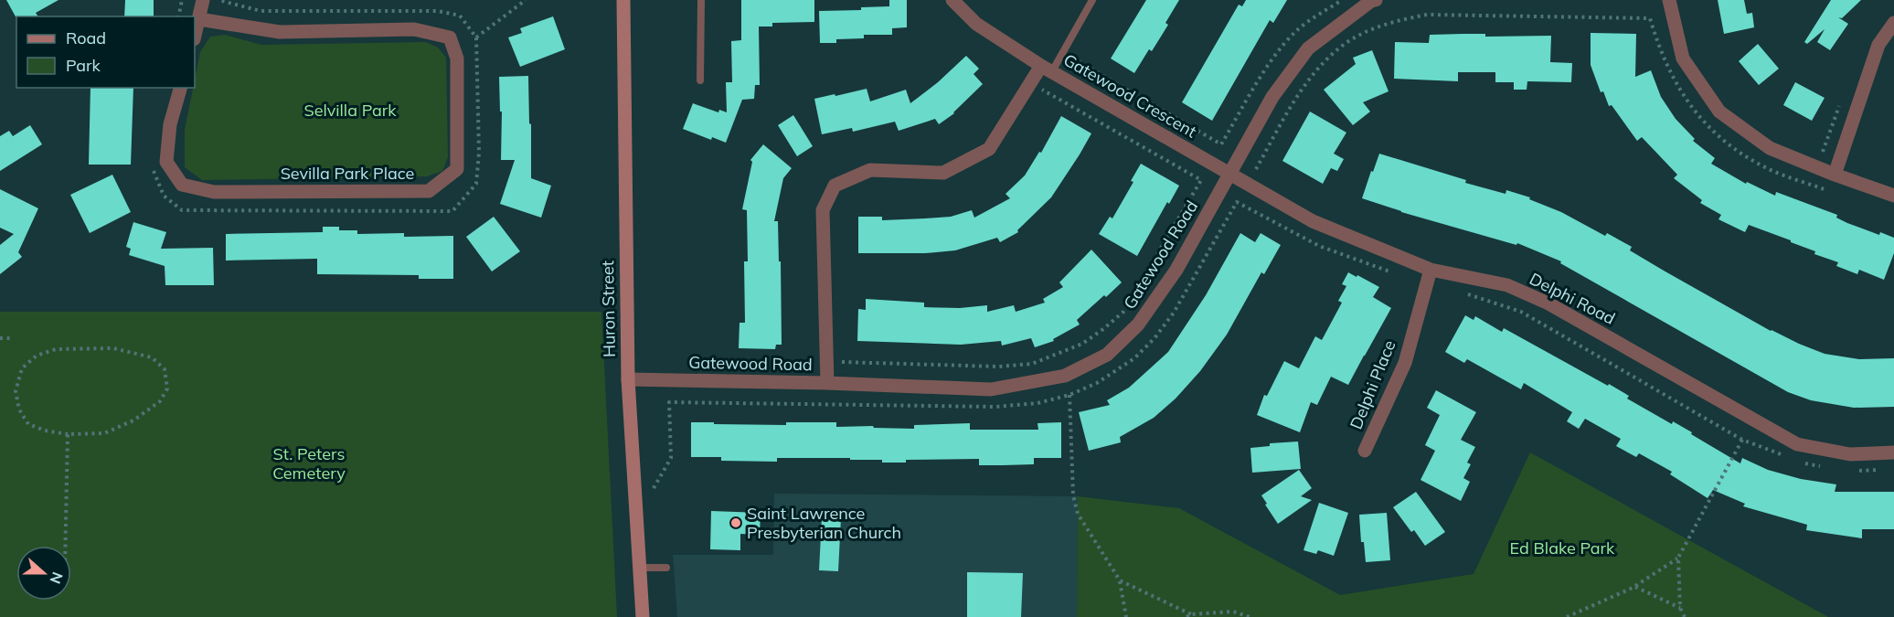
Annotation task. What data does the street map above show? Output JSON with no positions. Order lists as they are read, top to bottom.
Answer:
{
  "streets": {
    "main road": ["Huron Street"],
    "street": [
      "Gatewood Crescent",
      "Sevilla Park Place",
      "Gatewood Road",
      "Delphi Road",
      "Delphi Place"
    ]
  },
  "crossings": [
    ["Gatewood Crescent", "Gatewood Road"],
    ["Gatewood Crescent", "Delphi Road"],
    ["Gatewood Road", "Delphi Road"],
    ["Gatewood Road", "Huron Street"],
    ["Delphi Road", "Delphi Place"]
  ],
  "parks": ["Selvilla Park", "St. Peters Cemetery", "Ed Blake Park"],
  "places": ["Saint Lawrence Presbyterian Church"],
  "legend": ["Road", "Park"],
  "north": "right"
}
